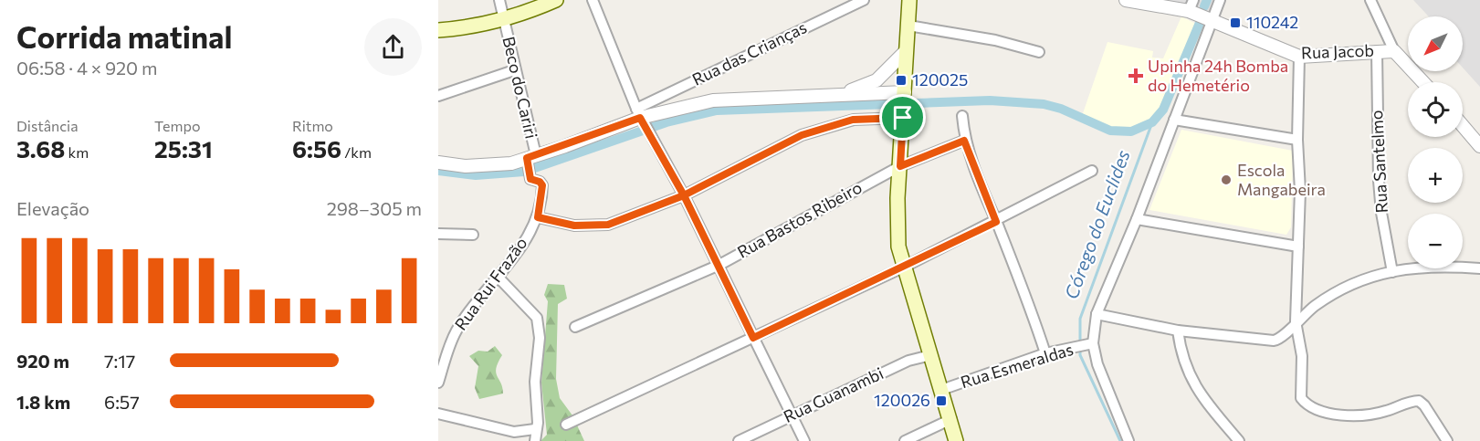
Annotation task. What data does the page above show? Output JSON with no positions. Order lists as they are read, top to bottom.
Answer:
{
  "streets": {
    "street": [
      "Rua Jacob",
      "Rua das Crianças",
      "Beco do Cariri",
      "Rua Santelmo",
      "Rua Bastos Ribeiro",
      "Rua Rui Frazão",
      "Rua Esmeraldas",
      "Rua Guanambi"
    ]
  },
  "crossings": [
    ["Rua Jacob", "Rua Santelmo"],
    ["Beco do Cariri", "Rua Rui Frazão"]
  ],
  "water": ["Córego do Euclides"],
  "places": {
    "transit": ["110242", "120025", "120026"],
    "health": ["Upinha 24h Bomba do Hemetério"],
    "other": ["Escola Mangabeira"]
  },
  "north": "bottom left",
  "page": {
    "heading": ["Corrida matinal", "06:58 · 4 × 920 m"],
    "map_buttons": ["+", "−"],
    "stats": [
      ["Distância", "3.68 km"],
      ["Tempo", "25:31"],
      ["Ritmo", "6:56 /km"]
    ],
    "chart": ["Elevação", "298–305 m"],
    "list": [
      {
        "name": "920 m",
        "note": "7:17"
      },
      {
        "name": "1.8 km",
        "note": "6:57"
      }
    ]
  }
}
